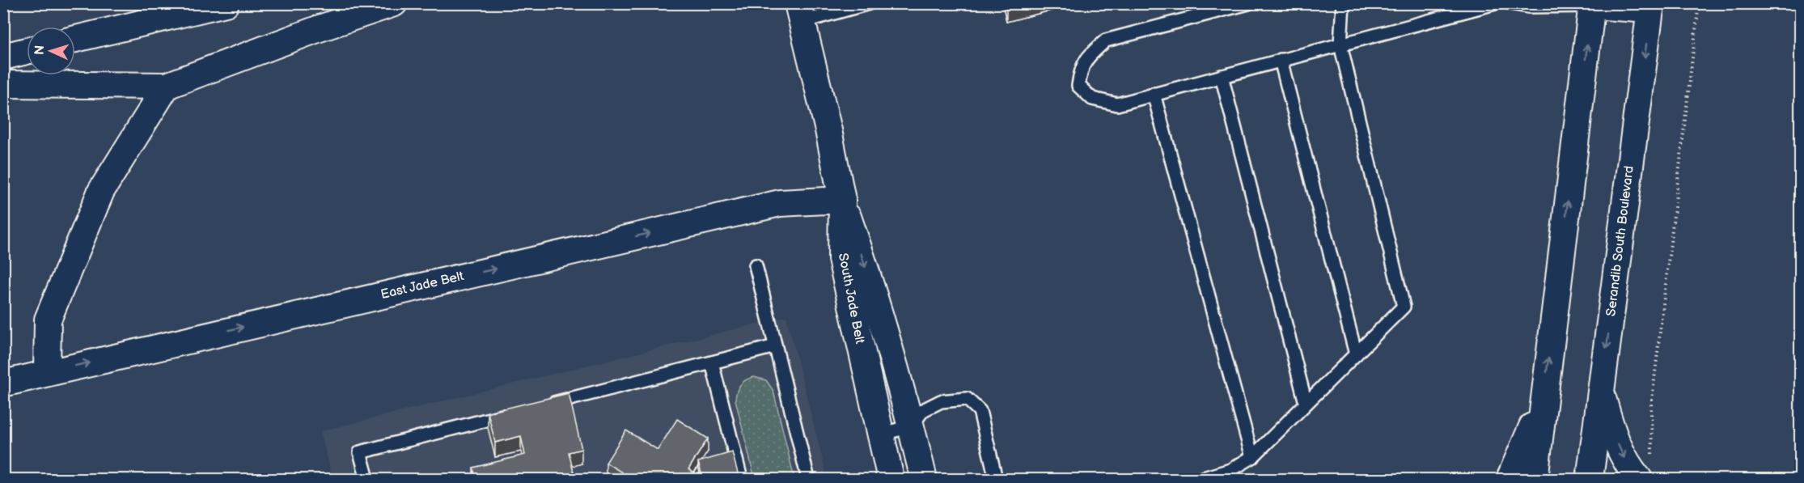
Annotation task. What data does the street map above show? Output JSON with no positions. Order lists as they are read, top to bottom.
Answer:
{
  "streets": {
    "street": ["Serandib South Boulevard", "East Jade Belt", "South Jade Belt"]
  },
  "crossings": [
    ["East Jade Belt", "South Jade Belt"]
  ],
  "one_way": ["East Jade Belt"],
  "north": "left"
}
